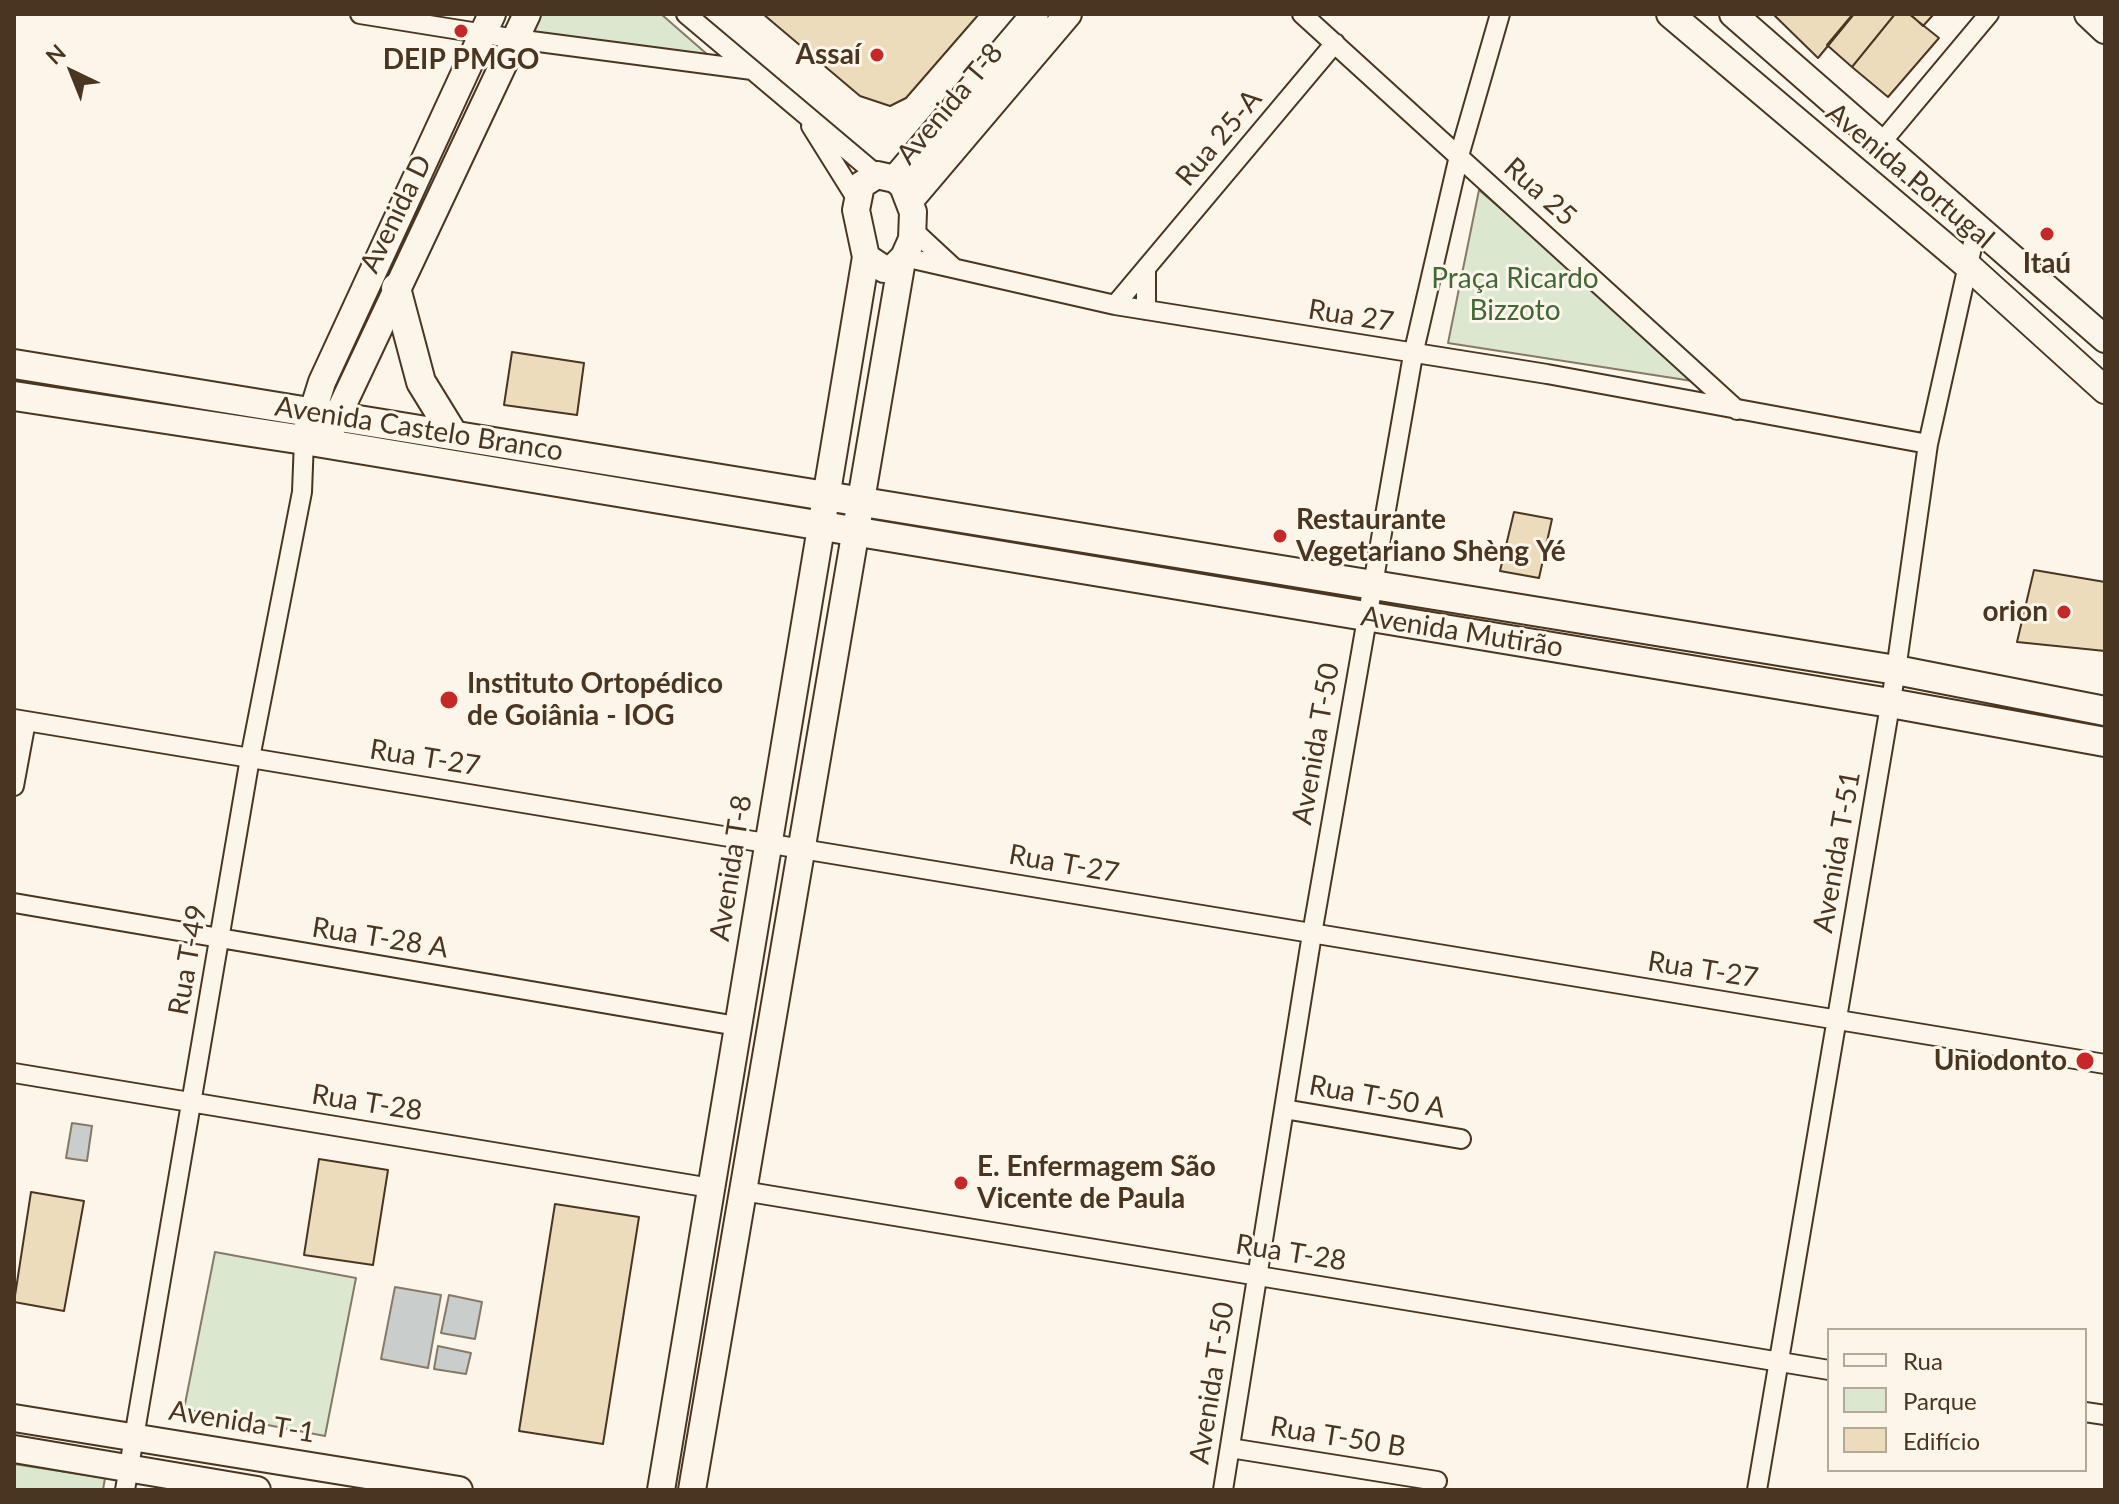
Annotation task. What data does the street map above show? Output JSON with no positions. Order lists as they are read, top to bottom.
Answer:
{
  "streets": {
    "main road": ["Avenida Castelo Branco", "Avenida Mutirão"],
    "street": [
      "Avenida T-8",
      "Rua 25-A",
      "Avenida Portugal",
      "Rua 25",
      "Avenida D",
      "Rua 27",
      "Avenida T-50",
      "Rua T-27",
      "Avenida T-51",
      "Rua T-28 A",
      "Rua T-49",
      "Rua T-50 A",
      "Rua T-28",
      "Avenida T-1",
      "Rua T-50 B"
    ]
  },
  "crossings": [
    ["Avenida T-8", "Avenida Castelo Branco"],
    ["Avenida T-8", "Avenida Mutirão"],
    ["Avenida T-8", "Rua T-27"],
    ["Avenida T-8", "Rua T-28 A"],
    ["Avenida T-8", "Rua T-28"],
    ["Rua 25-A", "Rua 25"],
    ["Rua 25-A", "Rua 27"],
    ["Avenida Portugal", "Avenida T-51"],
    ["Rua 25", "Rua 27"],
    ["Rua 25", "Avenida T-50"],
    ["Avenida D", "Avenida Castelo Branco"],
    ["Avenida D", "Rua T-49"],
    ["Rua 27", "Avenida T-50"],
    ["Rua 27", "Avenida T-51"],
    ["Avenida Castelo Branco", "Avenida Mutirão"],
    ["Avenida Castelo Branco", "Rua T-49"],
    ["Avenida Mutirão", "Avenida T-50"],
    ["Avenida Mutirão", "Avenida T-51"],
    ["Avenida T-50", "Rua T-27"],
    ["Avenida T-50", "Rua T-50 A"],
    ["Avenida T-50", "Rua T-28"],
    ["Avenida T-50", "Rua T-50 B"],
    ["Rua T-27", "Avenida T-51"],
    ["Rua T-27", "Rua T-49"],
    ["Avenida T-51", "Rua T-28"],
    ["Rua T-28 A", "Rua T-49"],
    ["Rua T-49", "Rua T-28"],
    ["Rua T-49", "Avenida T-1"]
  ],
  "parks": ["Praça Ricardo Bizzoto"],
  "places": [
    "DEIP PMGO",
    "Assaí",
    "Itaú",
    "Restaurante Vegetariano Shèng Yé",
    "orion",
    "Instituto Ortopédico de Goiânia - IOG",
    "Uniodonto",
    "E. Enfermagem São Vicente de Paula"
  ],
  "legend": ["Rua", "Parque", "Edifício"],
  "north": "top left"
}
